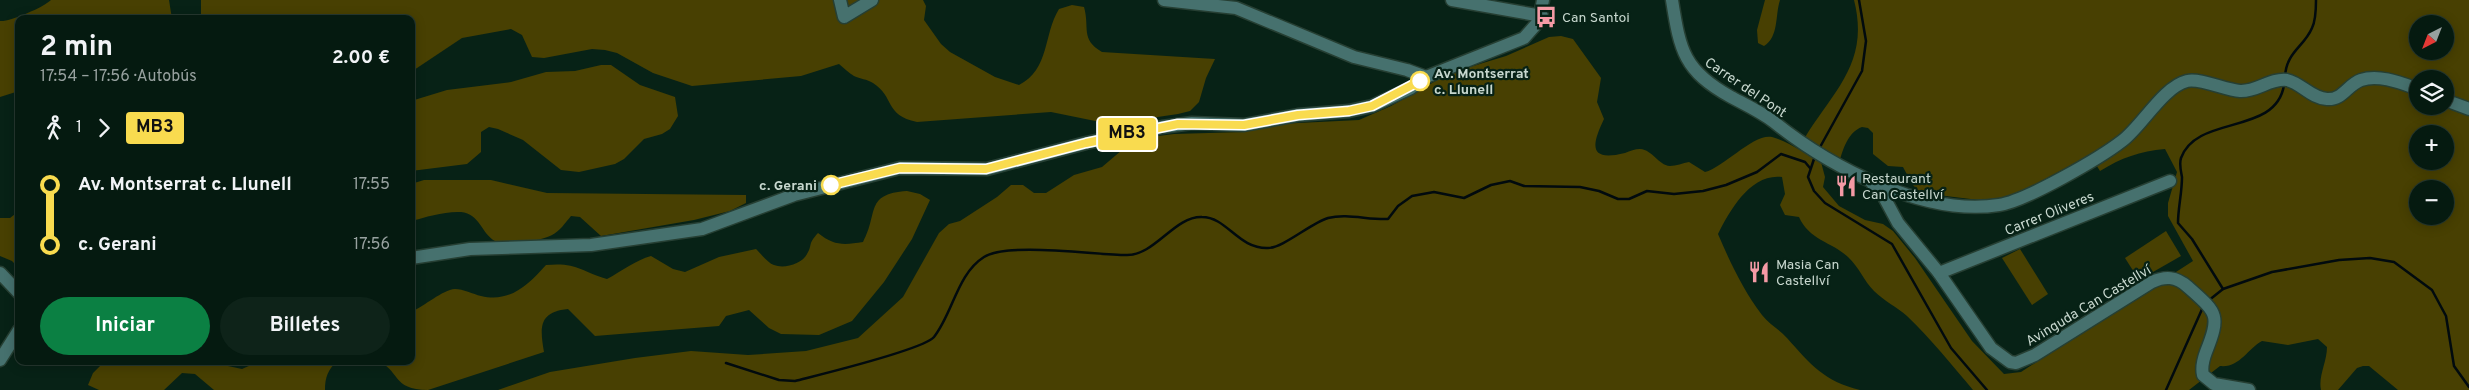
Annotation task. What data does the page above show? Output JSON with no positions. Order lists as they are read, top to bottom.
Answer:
{
  "streets": {
    "street": ["Carrer del Pont", "Carrer Oliveres", "Avinguda Can Castellví"]
  },
  "crossings": [
    ["Carrer del Pont", "Avinguda Can Castellví"],
    ["Carrer Oliveres", "Avinguda Can Castellví"]
  ],
  "places": {
    "bus stop": ["Can Santoi"],
    "other": ["Av. Montserrat c. Llunell", "c. Gerani"],
    "restaurant": ["Restaurant Can Castellví", "Masia Can Castellví"]
  },
  "lines": ["bus line MB3"],
  "north": "bottom left",
  "page": {
    "on_map": "MB3",
    "map_buttons": ["+", "−"],
    "heading": ["2 min", "17:54 – 17:56 · Autobús", "2.00 €"],
    "legs": ["1", "MB3"],
    "list": [
      {
        "name": "Av. Montserrat c. Llunell",
        "value": "17:55"
      },
      {
        "name": "c. Gerani",
        "value": "17:56"
      }
    ],
    "buttons": ["Iniciar", "Billetes"]
  }
}
